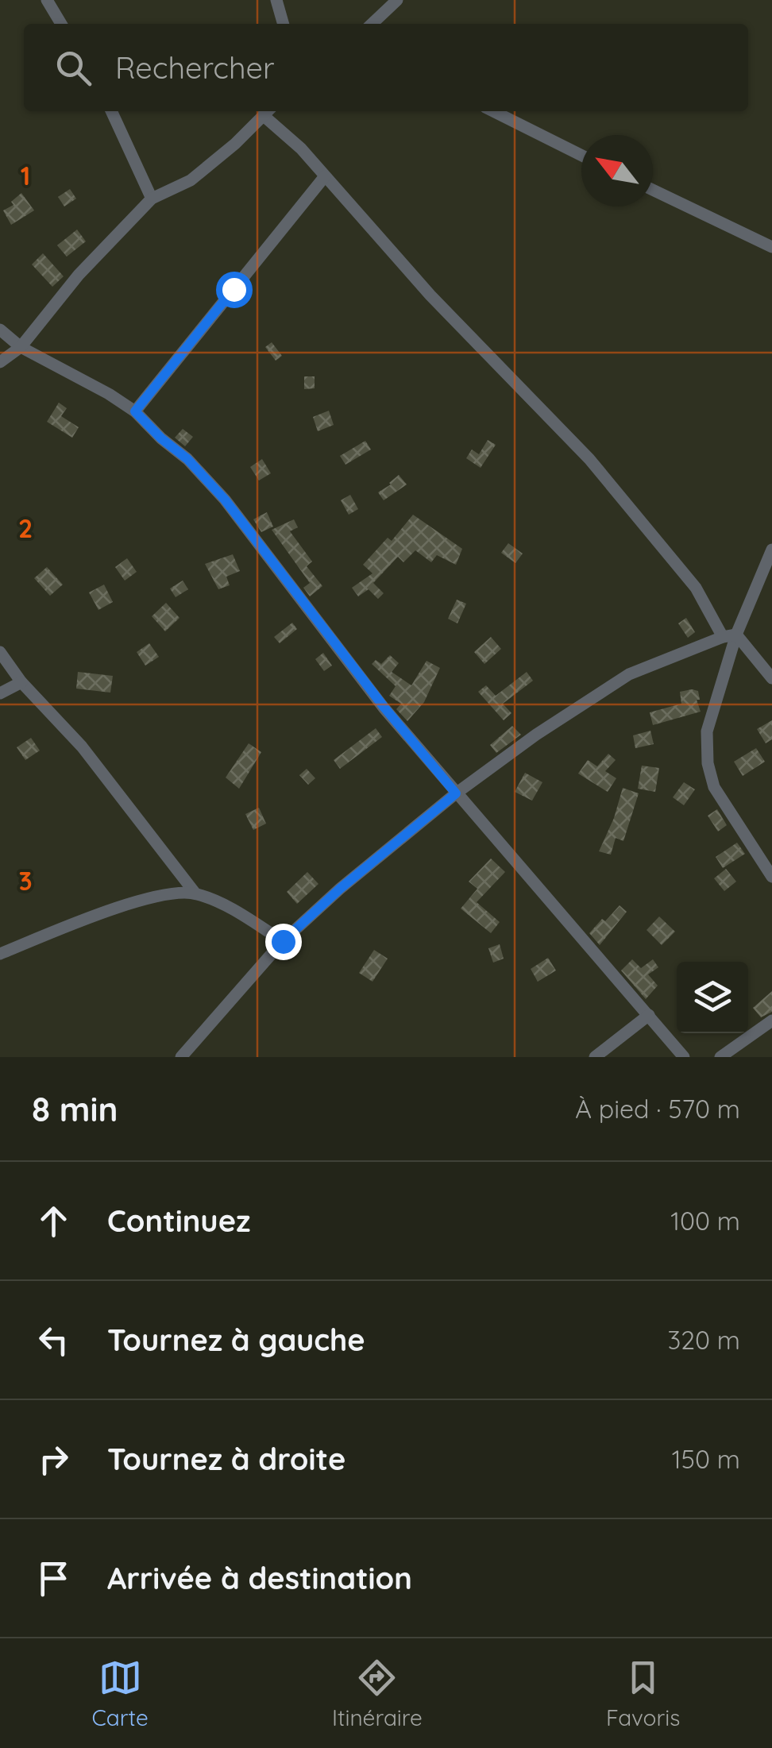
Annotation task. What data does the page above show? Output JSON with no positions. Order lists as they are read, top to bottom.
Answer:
{
  "north": "top left",
  "page": {
    "search": "Rechercher",
    "heading": ["8 min", "À pied · 570 m"],
    "list": [
      ["Continuez", "100 m"],
      ["Tournez à gauche", "320 m"],
      ["Tournez à droite", "150 m"],
      "Arrivée à destination"
    ],
    "nav": ["Carte", "Itinéraire", "Favoris"]
  },
  "grid": {
    "rows": ["1", "2", "3"]
  }
}
